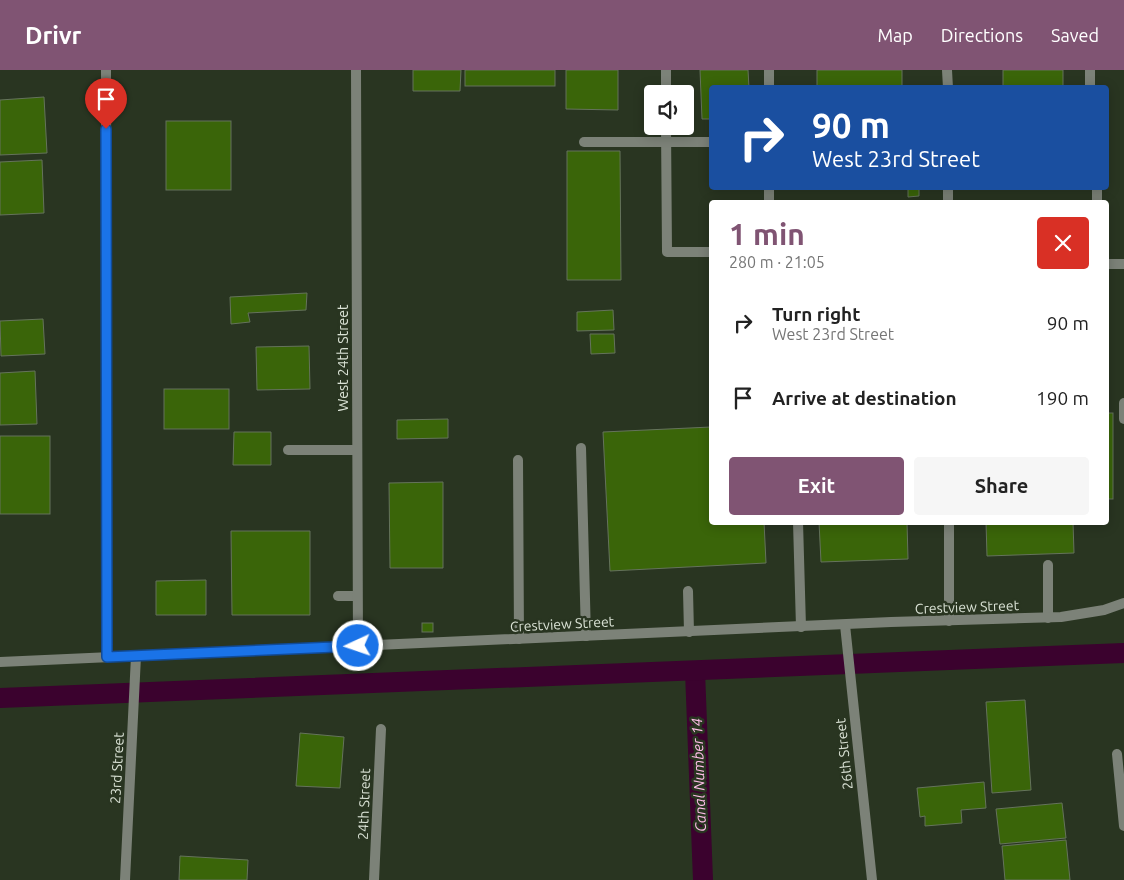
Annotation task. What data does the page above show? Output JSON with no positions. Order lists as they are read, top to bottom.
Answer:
{
  "streets": {
    "street": [
      "West 24th Street",
      "Crestview Street",
      "26th Street",
      "23rd Street",
      "24th Street"
    ]
  },
  "crossings": [
    ["West 24th Street", "Crestview Street"],
    ["Crestview Street", "26th Street"],
    ["Crestview Street", "23rd Street"]
  ],
  "water": ["Canal Number 14"],
  "page": {
    "header": "Drivr",
    "nav": ["Map", "Directions", "Saved"],
    "turn": ["90 m", "West 23rd Street"],
    "heading": ["1 min", "280 m · 21:05"],
    "list": [
      {
        "name": "Turn right",
        "note": "West 23rd Street",
        "value": "90 m"
      },
      {
        "name": "Arrive at destination",
        "value": "190 m"
      }
    ],
    "buttons": ["Exit", "Share"]
  }
}
